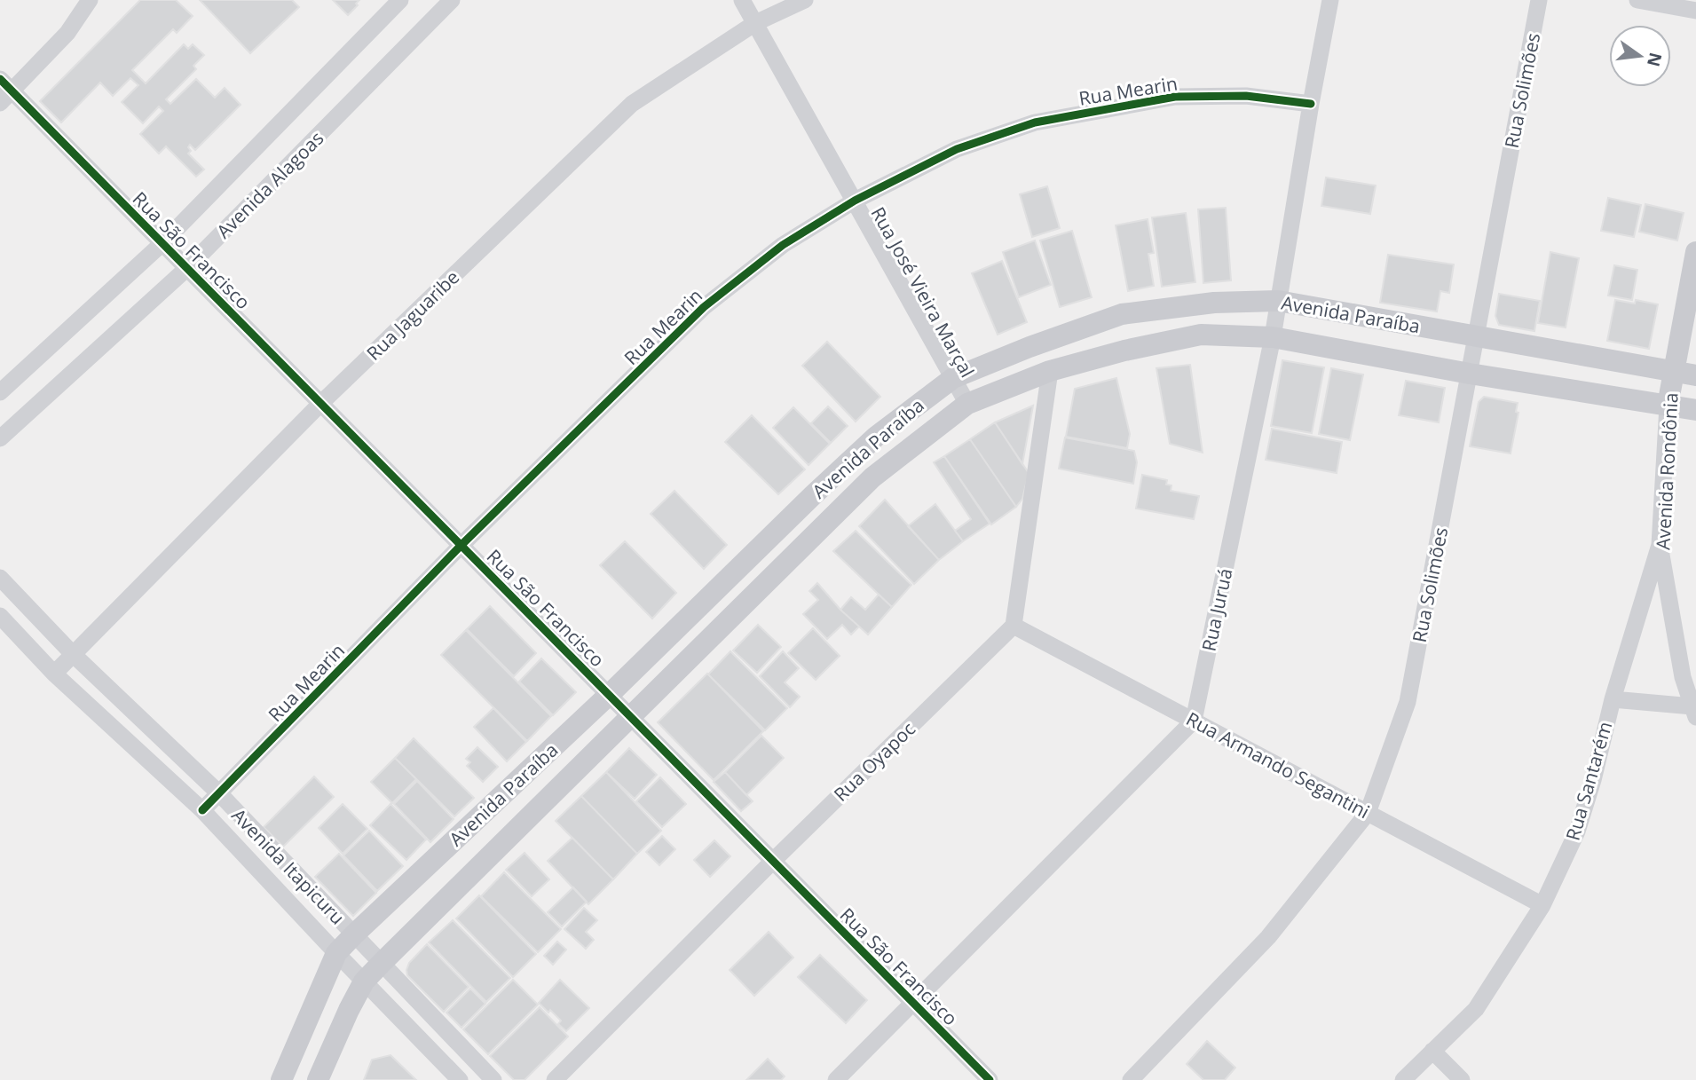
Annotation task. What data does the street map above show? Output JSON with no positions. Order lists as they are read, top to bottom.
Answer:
{
  "streets": {
    "main road": ["Avenida Paraíba", "Avenida Rondônia"],
    "street": [
      "Rua Mearin",
      "Rua Solimões",
      "Avenida Alagoas",
      "Rua São Francisco",
      "Rua José Vieira Marçal",
      "Rua Jaguaribe",
      "Rua Juruá",
      "Rua Oyapoc",
      "Rua Armando Segantini",
      "Rua Santarém",
      "Avenida Itapicuru"
    ]
  },
  "crossings": [
    ["Rua Mearin", "Rua São Francisco"],
    ["Rua Mearin", "Rua José Vieira Marçal"],
    ["Rua Mearin", "Rua Juruá"],
    ["Rua Mearin", "Avenida Itapicuru"],
    ["Rua Solimões", "Avenida Paraíba"],
    ["Rua Solimões", "Rua Armando Segantini"],
    ["Avenida Alagoas", "Rua São Francisco"],
    ["Rua São Francisco", "Avenida Paraíba"],
    ["Rua São Francisco", "Rua Jaguaribe"],
    ["Rua São Francisco", "Rua Oyapoc"],
    ["Rua José Vieira Marçal", "Avenida Paraíba"],
    ["Rua José Vieira Marçal", "Rua Jaguaribe"],
    ["Avenida Paraíba", "Avenida Rondônia"],
    ["Avenida Paraíba", "Rua Juruá"],
    ["Avenida Paraíba", "Avenida Itapicuru"],
    ["Rua Jaguaribe", "Avenida Itapicuru"],
    ["Avenida Rondônia", "Rua Santarém"],
    ["Rua Juruá", "Rua Armando Segantini"],
    ["Rua Oyapoc", "Rua Armando Segantini"],
    ["Rua Armando Segantini", "Rua Santarém"]
  ],
  "north": "right"
}
